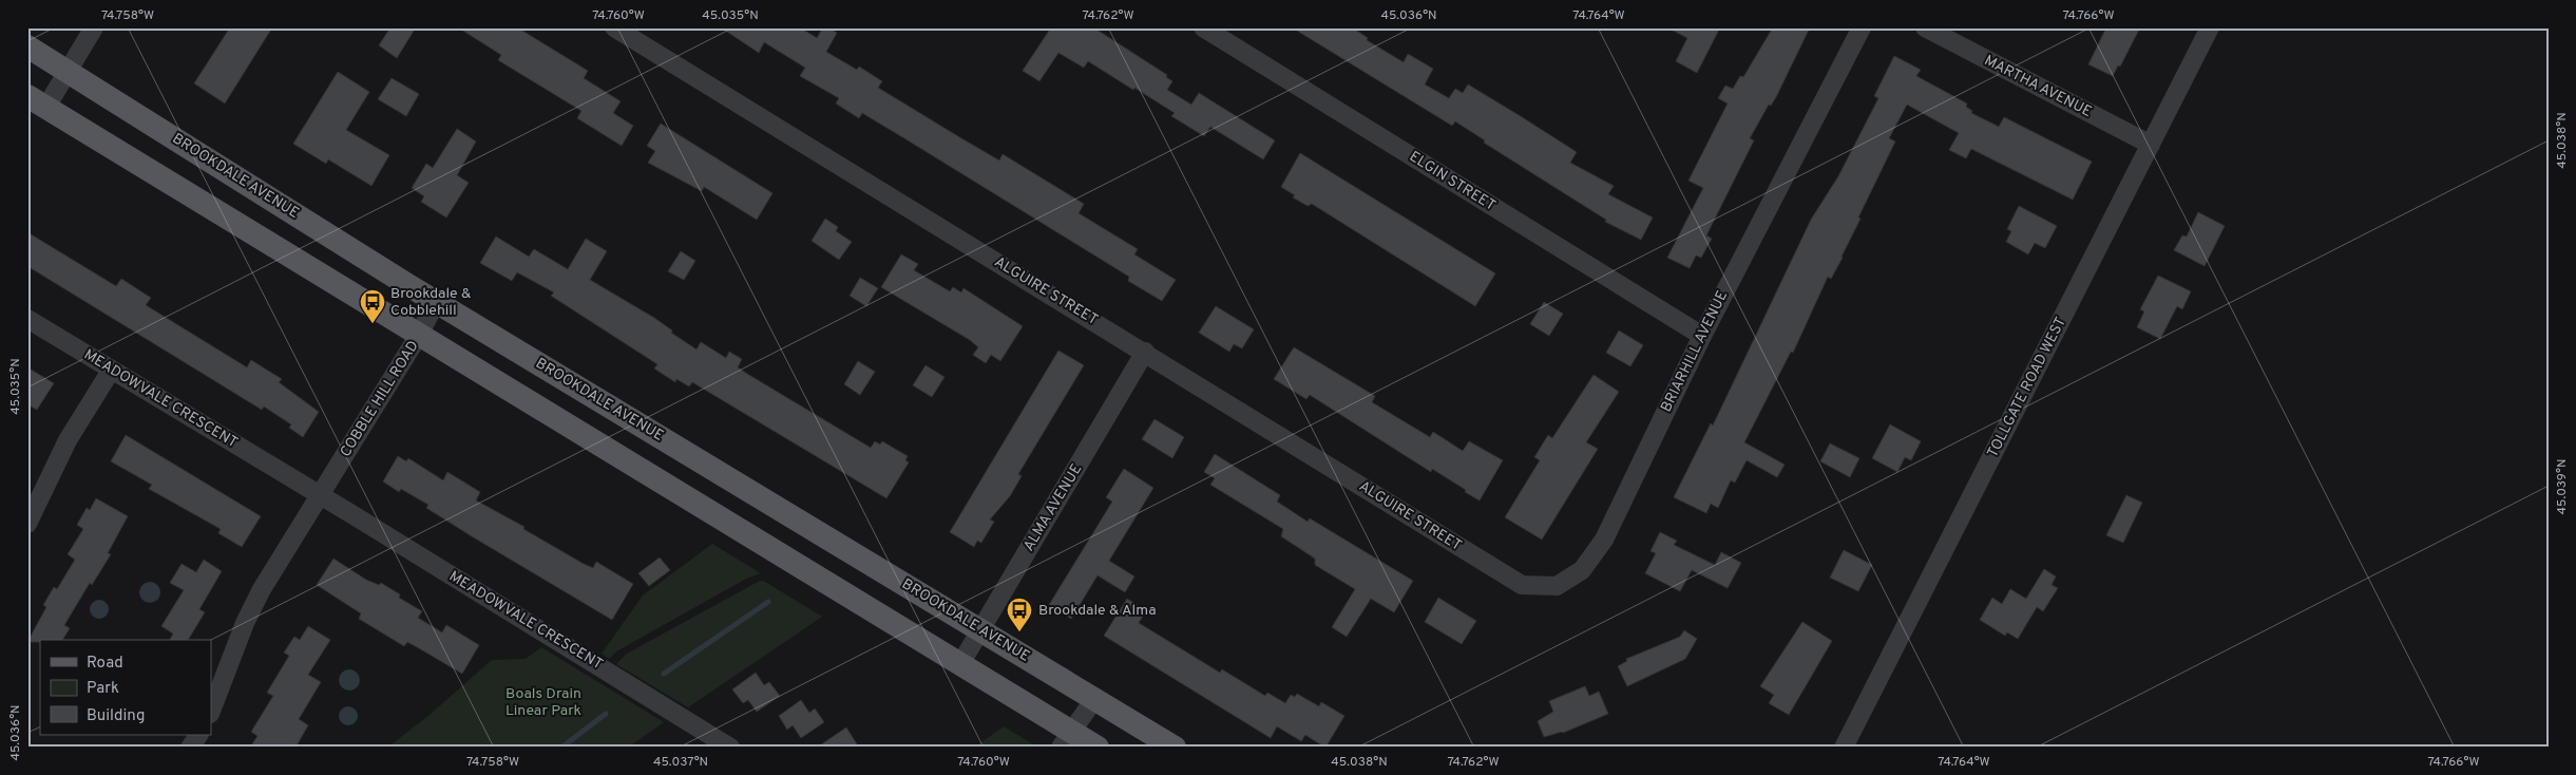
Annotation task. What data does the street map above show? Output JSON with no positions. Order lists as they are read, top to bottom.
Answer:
{
  "streets": {
    "main road": ["BROOKDALE AVENUE"],
    "street": [
      "MARTHA AVENUE",
      "ELGIN STREET",
      "ALGUIRE STREET",
      "BRIARHILL AVENUE",
      "TOLLGATE ROAD WEST",
      "MEADOWVALE CRESCENT",
      "COBBLE HILL ROAD",
      "ALMA AVENUE"
    ]
  },
  "crossings": [
    ["MARTHA AVENUE", "TOLLGATE ROAD WEST"],
    ["BROOKDALE AVENUE", "COBBLE HILL ROAD"],
    ["BROOKDALE AVENUE", "ALMA AVENUE"],
    ["ELGIN STREET", "BRIARHILL AVENUE"],
    ["ALGUIRE STREET", "BRIARHILL AVENUE"],
    ["ALGUIRE STREET", "ALMA AVENUE"],
    ["MEADOWVALE CRESCENT", "COBBLE HILL ROAD"]
  ],
  "parks": ["Boals Drain Linear Park"],
  "places": {
    "bus stop": ["Brookdale & Cobblehill", "Brookdale & Alma"]
  },
  "legend": ["Road", "Park", "Building"],
  "coordinates": [
    "74.758°W",
    "74.760°W",
    "45.035°N",
    "74.762°W",
    "45.036°N",
    "74.764°W",
    "74.766°W",
    "45.038°N",
    "45.039°N",
    "45.037°N"
  ]
}
